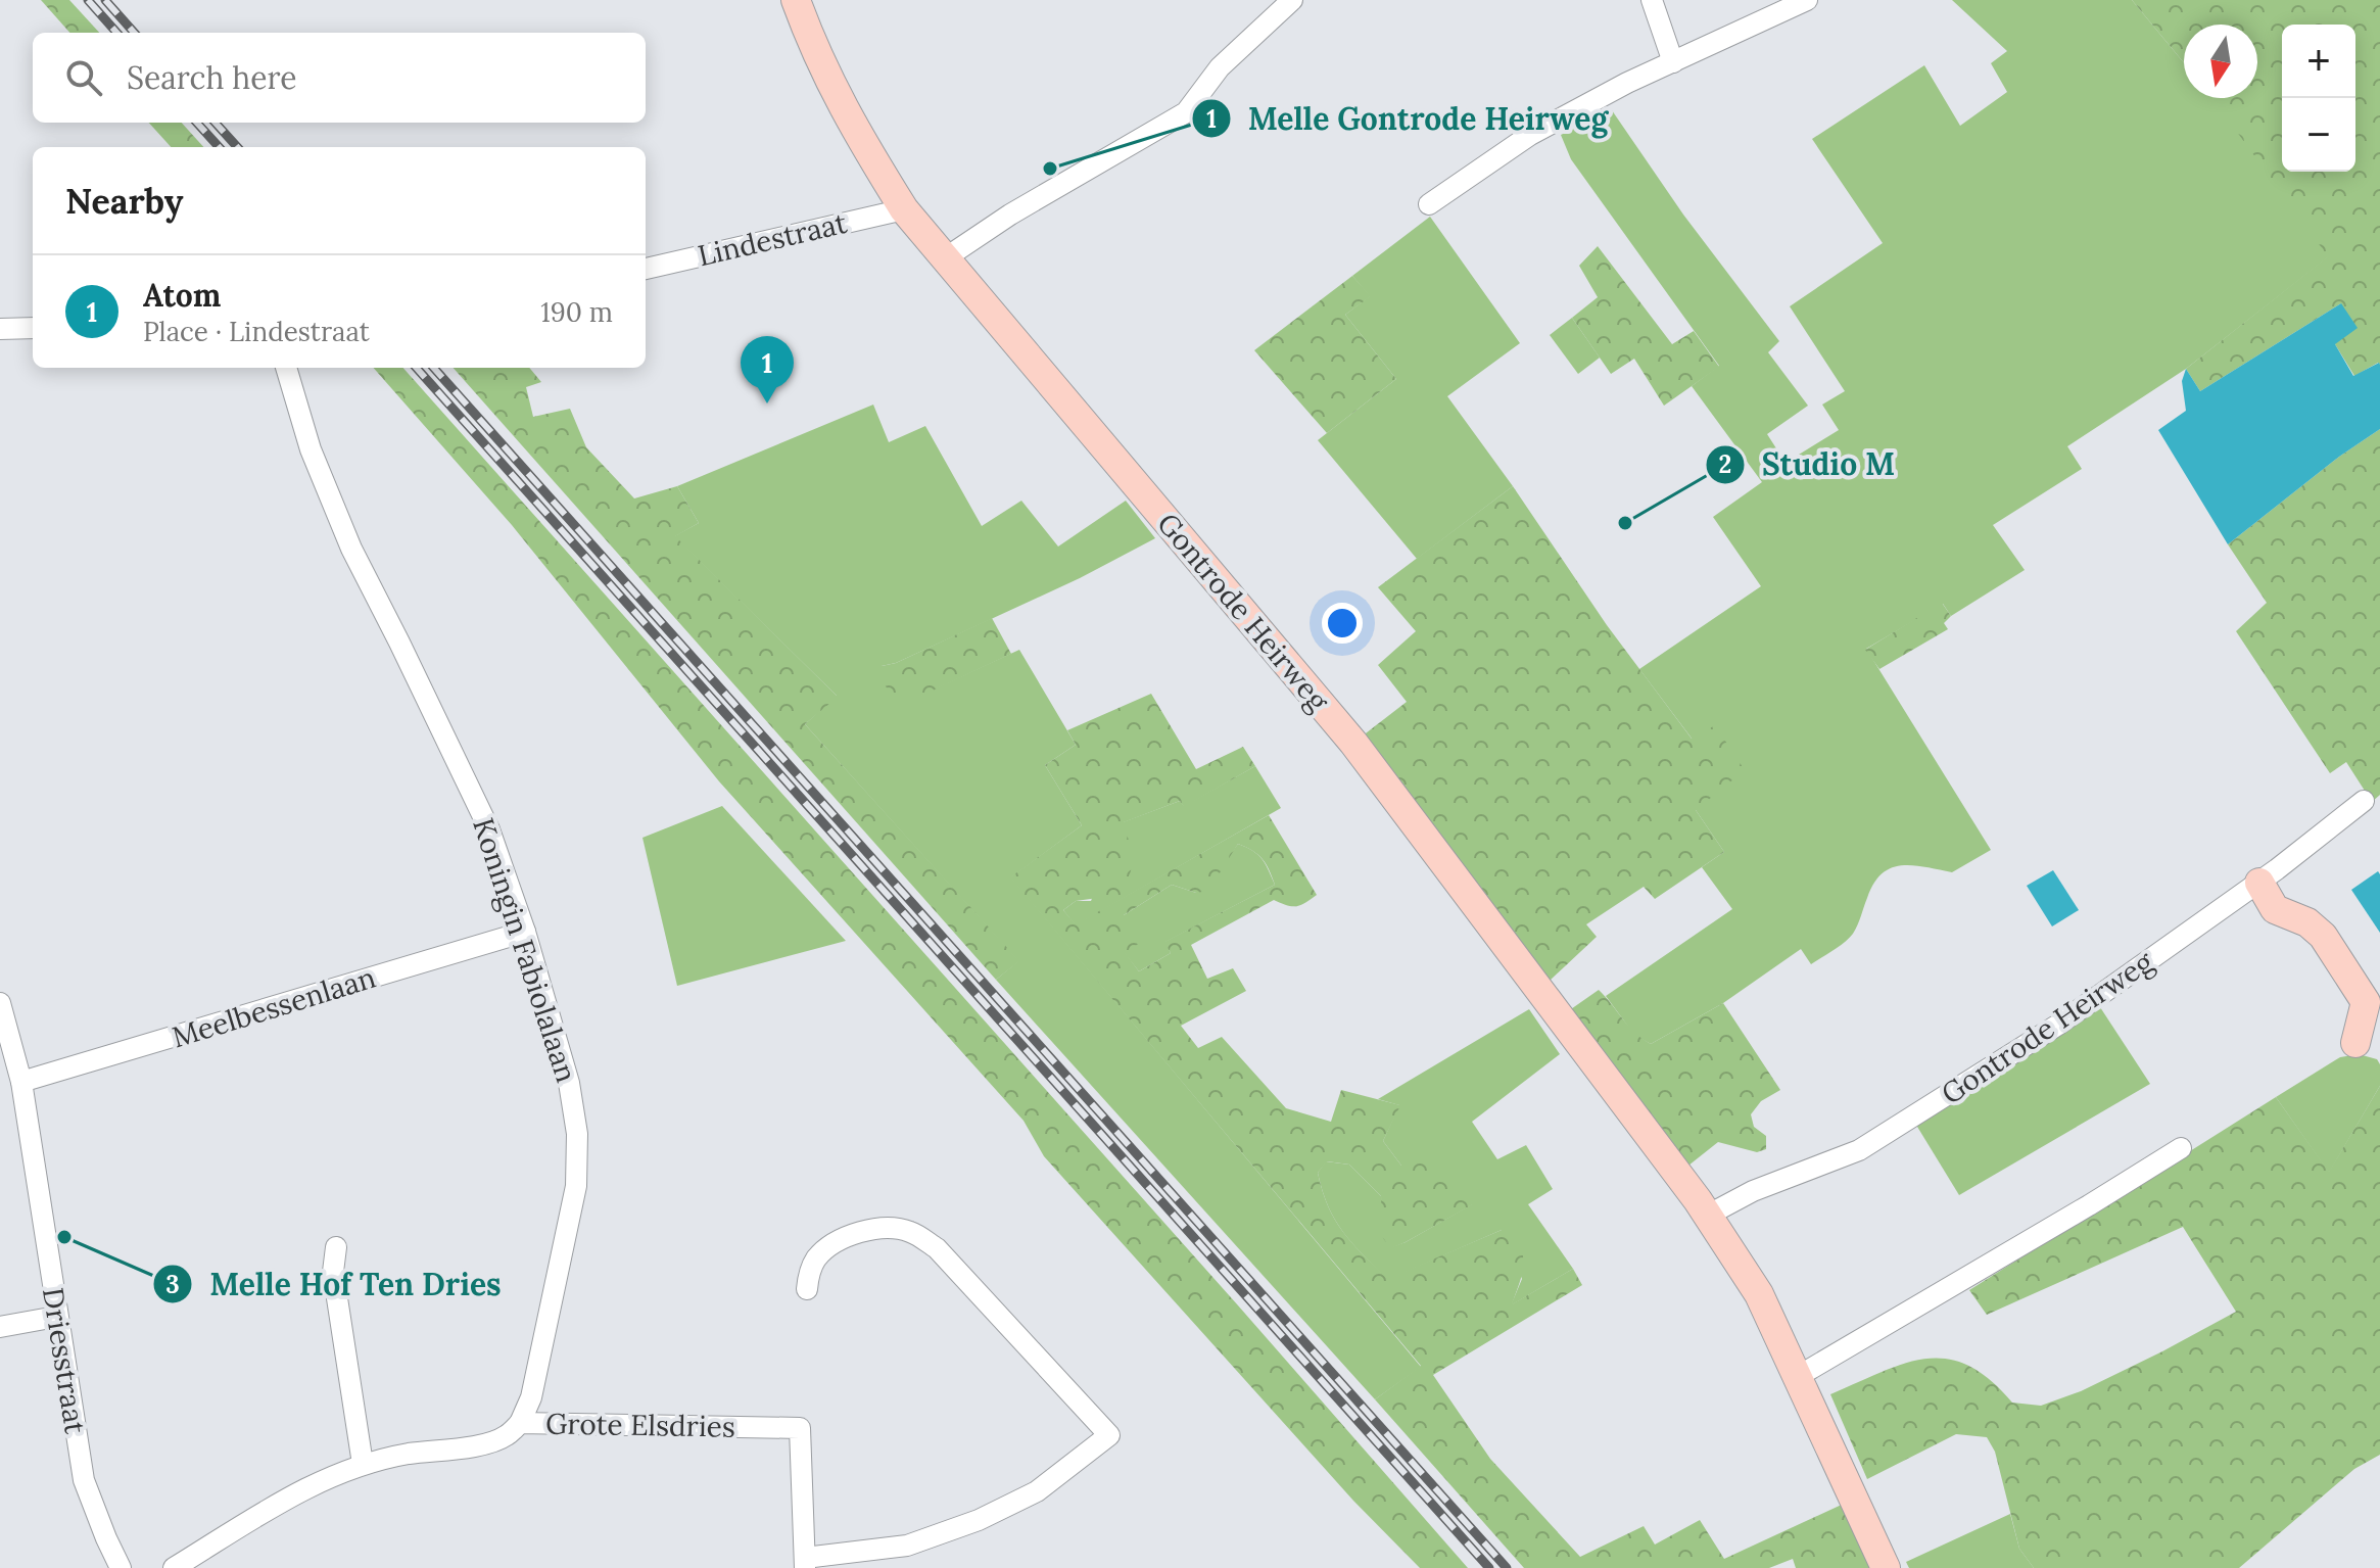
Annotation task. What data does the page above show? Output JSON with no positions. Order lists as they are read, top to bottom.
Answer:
{
  "streets": {
    "street": [
      "Lindestraat",
      "Gontrode Heirweg",
      "Koningin Fabiolalaan",
      "Meelbessenlaan",
      "Driesstraat",
      "Grote Elsdries"
    ]
  },
  "crossings": [
    ["Lindestraat", "Gontrode Heirweg"],
    ["Koningin Fabiolalaan", "Meelbessenlaan"],
    ["Koningin Fabiolalaan", "Grote Elsdries"],
    ["Meelbessenlaan", "Driesstraat"]
  ],
  "places": ["Melle Gontrode Heirweg", "Studio M", "Melle Hof Ten Dries"],
  "north": "bottom",
  "page": {
    "map_buttons": ["+", "−"],
    "search": "Search here",
    "heading": "Nearby",
    "list": [
      {
        "mark": "1",
        "name": "Atom",
        "note": "Place · Lindestraat",
        "value": "190 m"
      }
    ],
    "pins": "1"
  }
}
